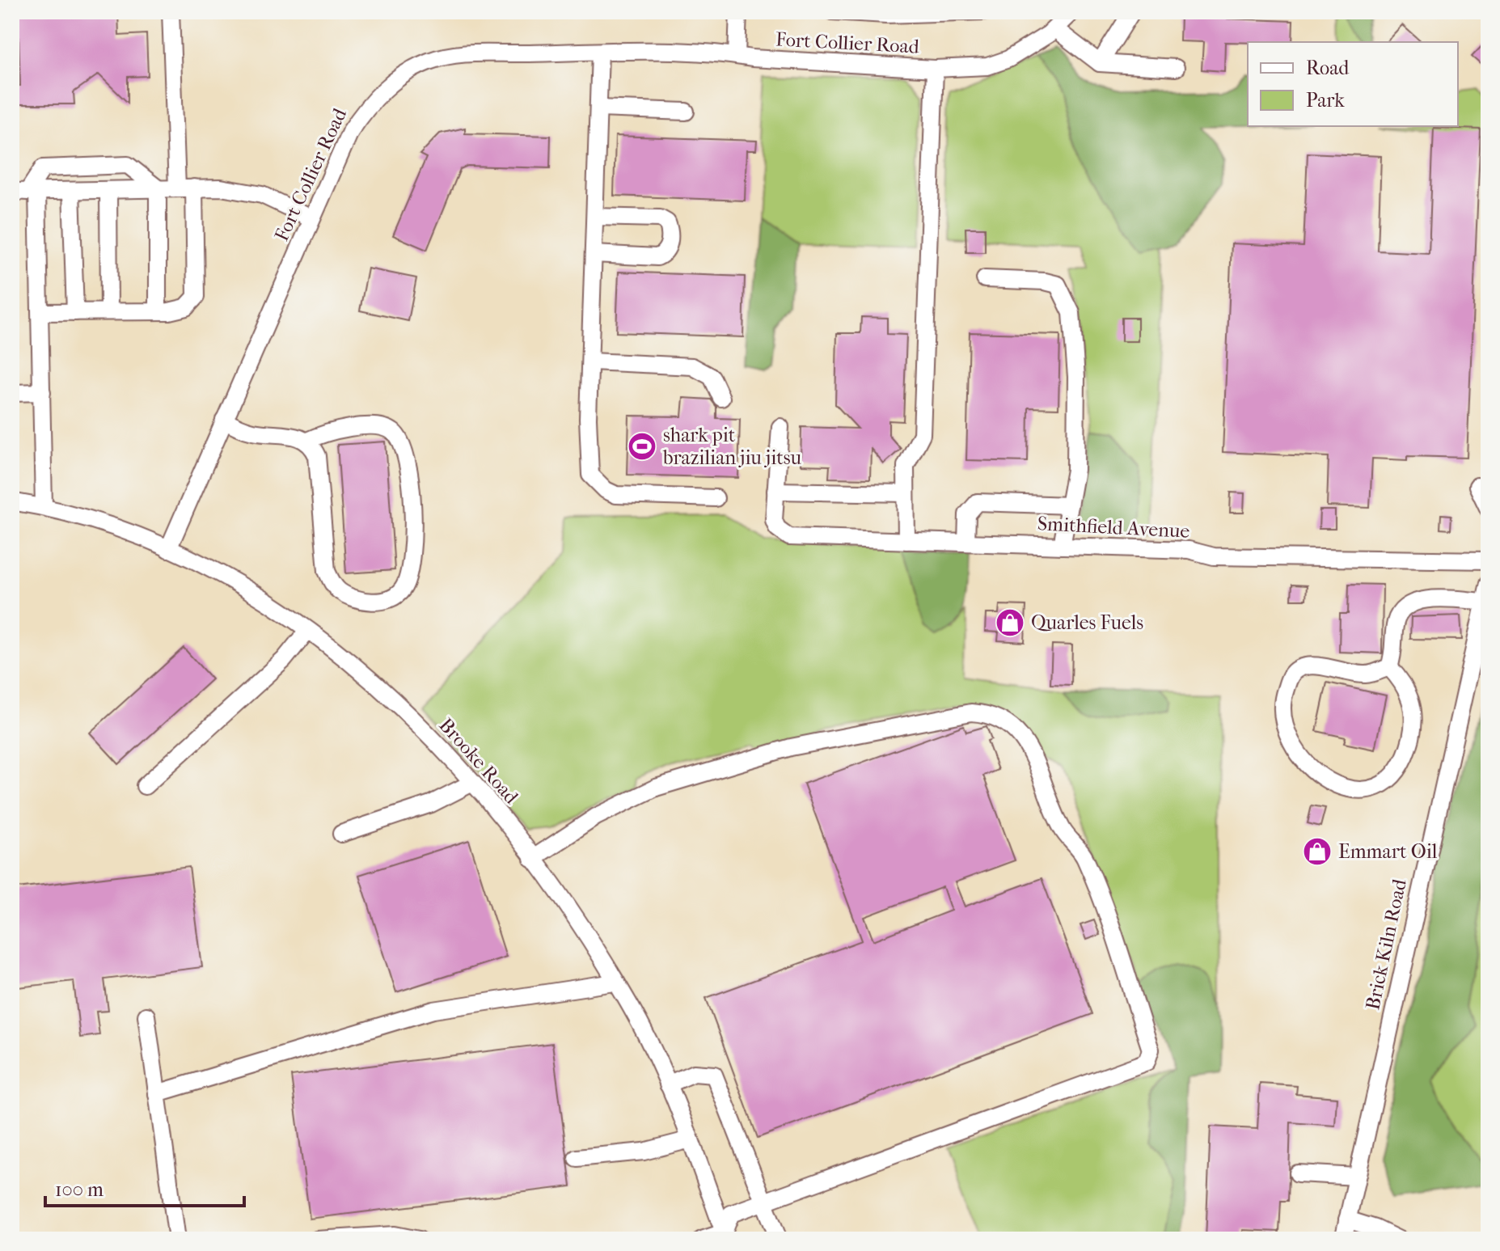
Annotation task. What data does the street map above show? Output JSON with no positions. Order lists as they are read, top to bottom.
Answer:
{
  "streets": {
    "street": [
      "Fort Collier Road",
      "Smithfield Avenue",
      "Brooke Road",
      "Brick Kiln Road"
    ]
  },
  "crossings": [
    ["Fort Collier Road", "Brooke Road"]
  ],
  "places": {
    "sports": ["shark pit brazilian jiu jitsu"],
    "shop": ["Quarles Fuels", "Emmart Oil"]
  },
  "legend": ["Road", "Park"],
  "scale_bar": "100 m"
}
